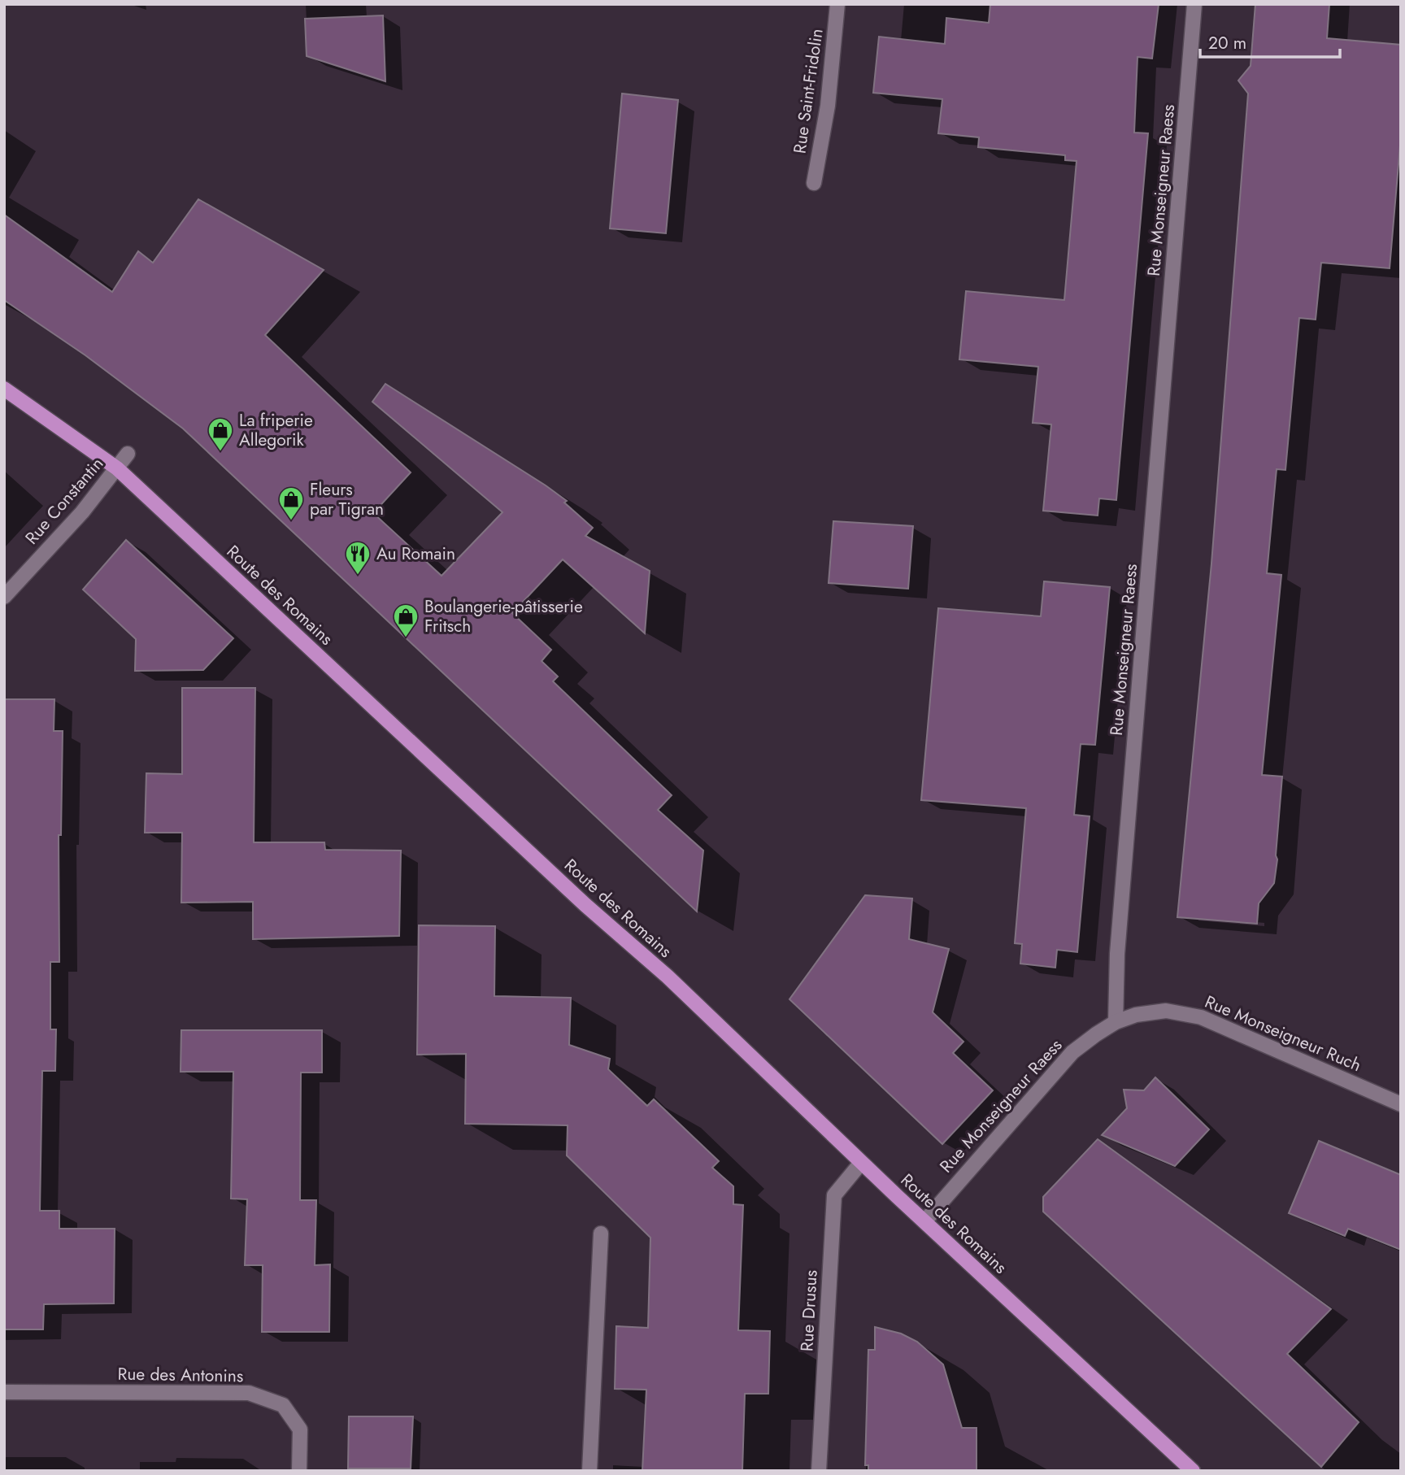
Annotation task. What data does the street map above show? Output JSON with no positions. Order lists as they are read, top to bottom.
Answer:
{
  "streets": {
    "main road": ["Route des Romains"],
    "street": [
      "Rue Saint-Fridolin",
      "Rue Monseigneur Raess",
      "Rue Constantin",
      "Rue Monseigneur Ruch",
      "Rue Drusus",
      "Rue des Antonins"
    ]
  },
  "crossings": [
    ["Rue Monseigneur Raess", "Route des Romains"],
    ["Rue Monseigneur Raess", "Rue Monseigneur Ruch"],
    ["Rue Constantin", "Route des Romains"],
    ["Route des Romains", "Rue Drusus"]
  ],
  "places": {
    "shop": ["La friperie Allegorik", "Fleurs par Tigran", "Boulangerie-pâtisserie Fritsch"],
    "restaurant": ["Au Romain"]
  },
  "scale_bar": "20 m"
}
